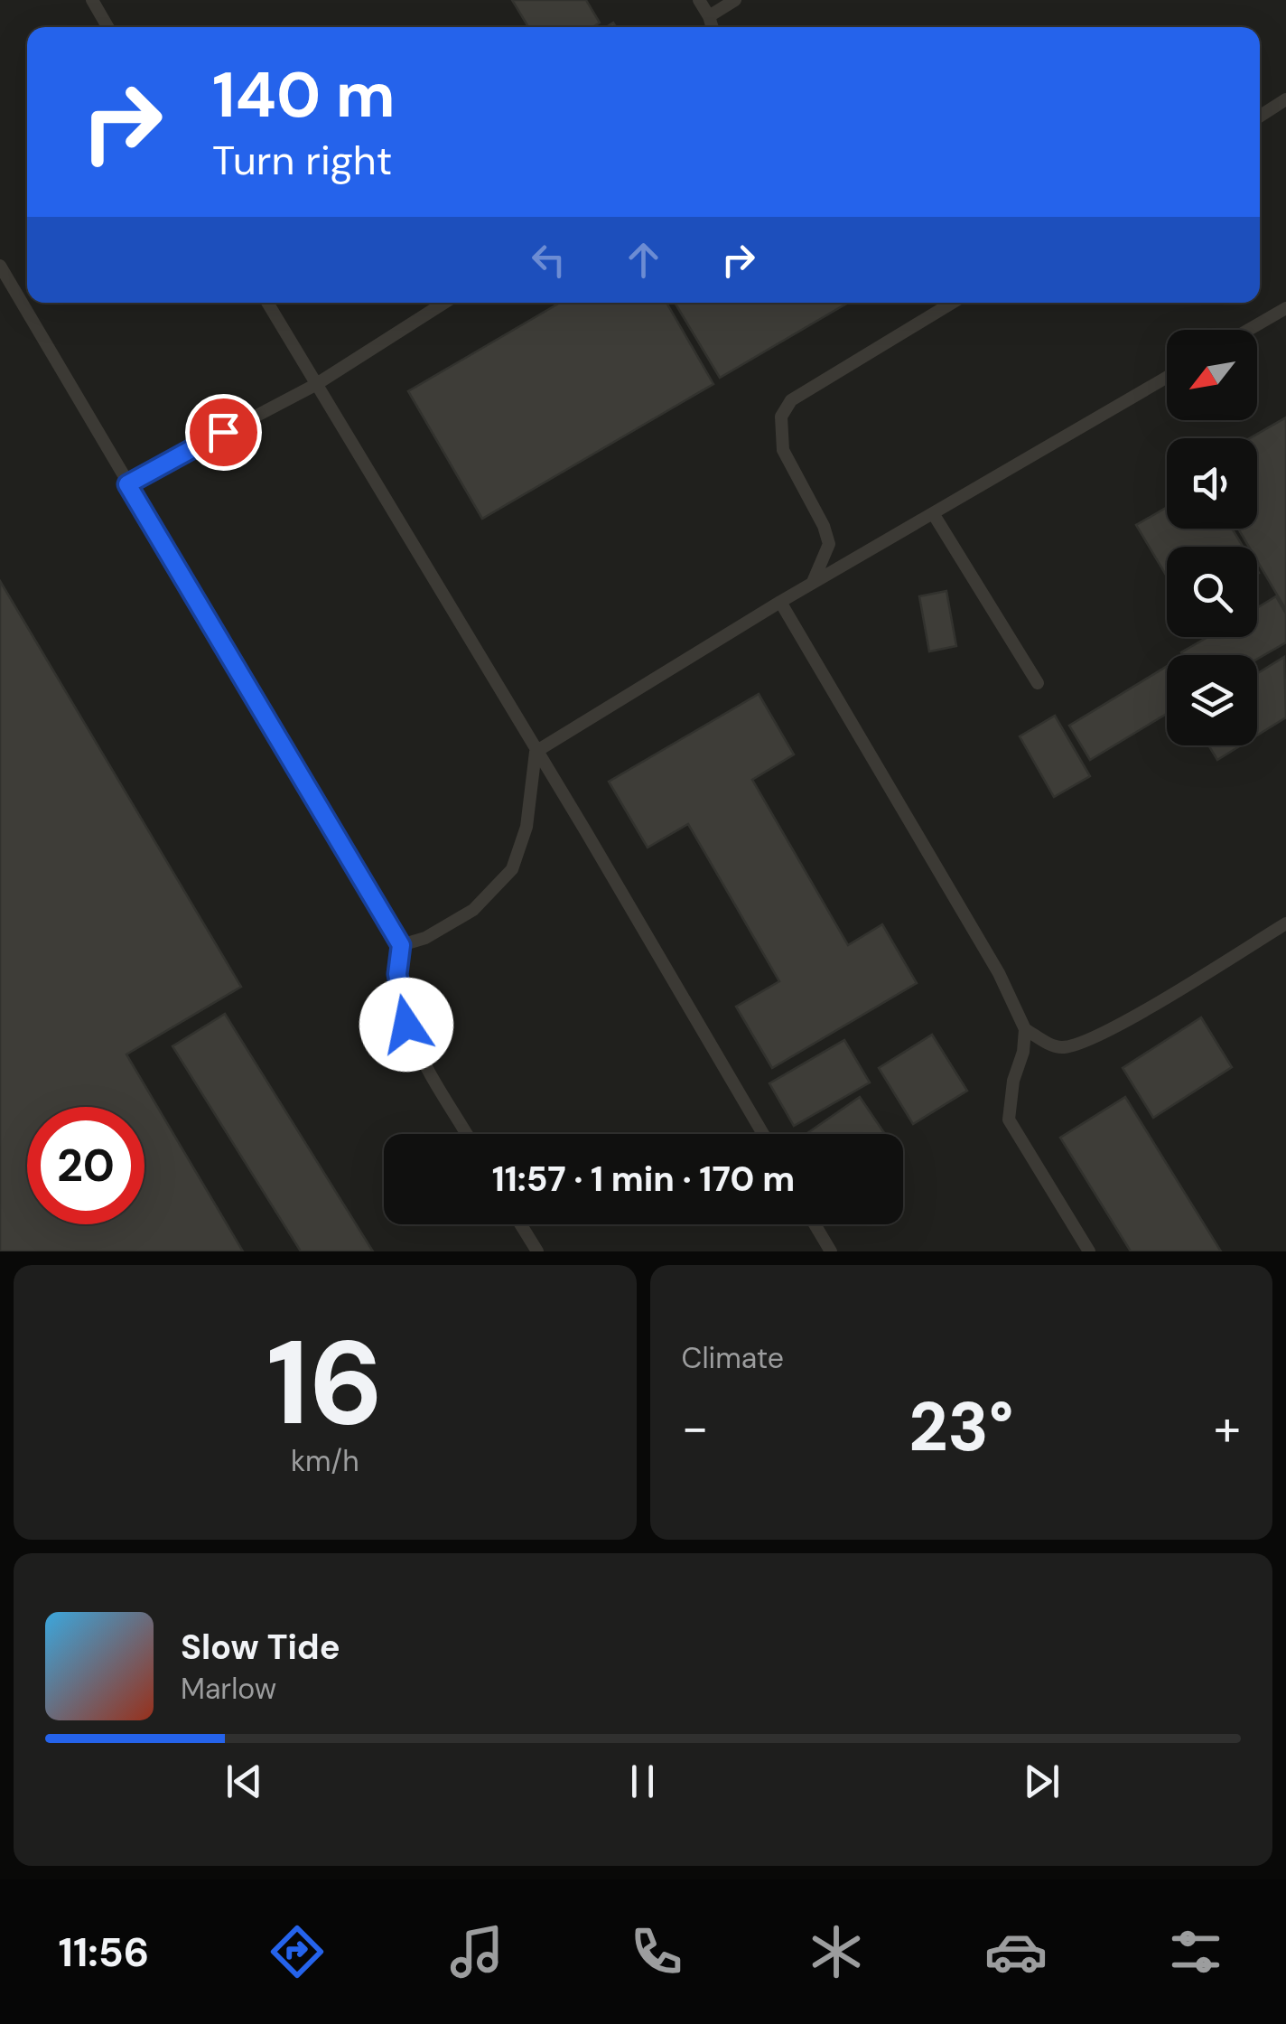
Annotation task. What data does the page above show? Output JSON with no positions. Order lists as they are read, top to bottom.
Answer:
{
  "north": "bottom left",
  "page": {
    "turn": ["140 m", "Turn right"],
    "limit": "20",
    "trip": "11:57 · 1 min · 170 m",
    "tile": [
      ["16", "km/h"],
      "Climate"
    ],
    "heat": ["−", "23°", "+"],
    "song": ["Slow Tide", "Marlow"],
    "tabs": "11:56"
  }
}
